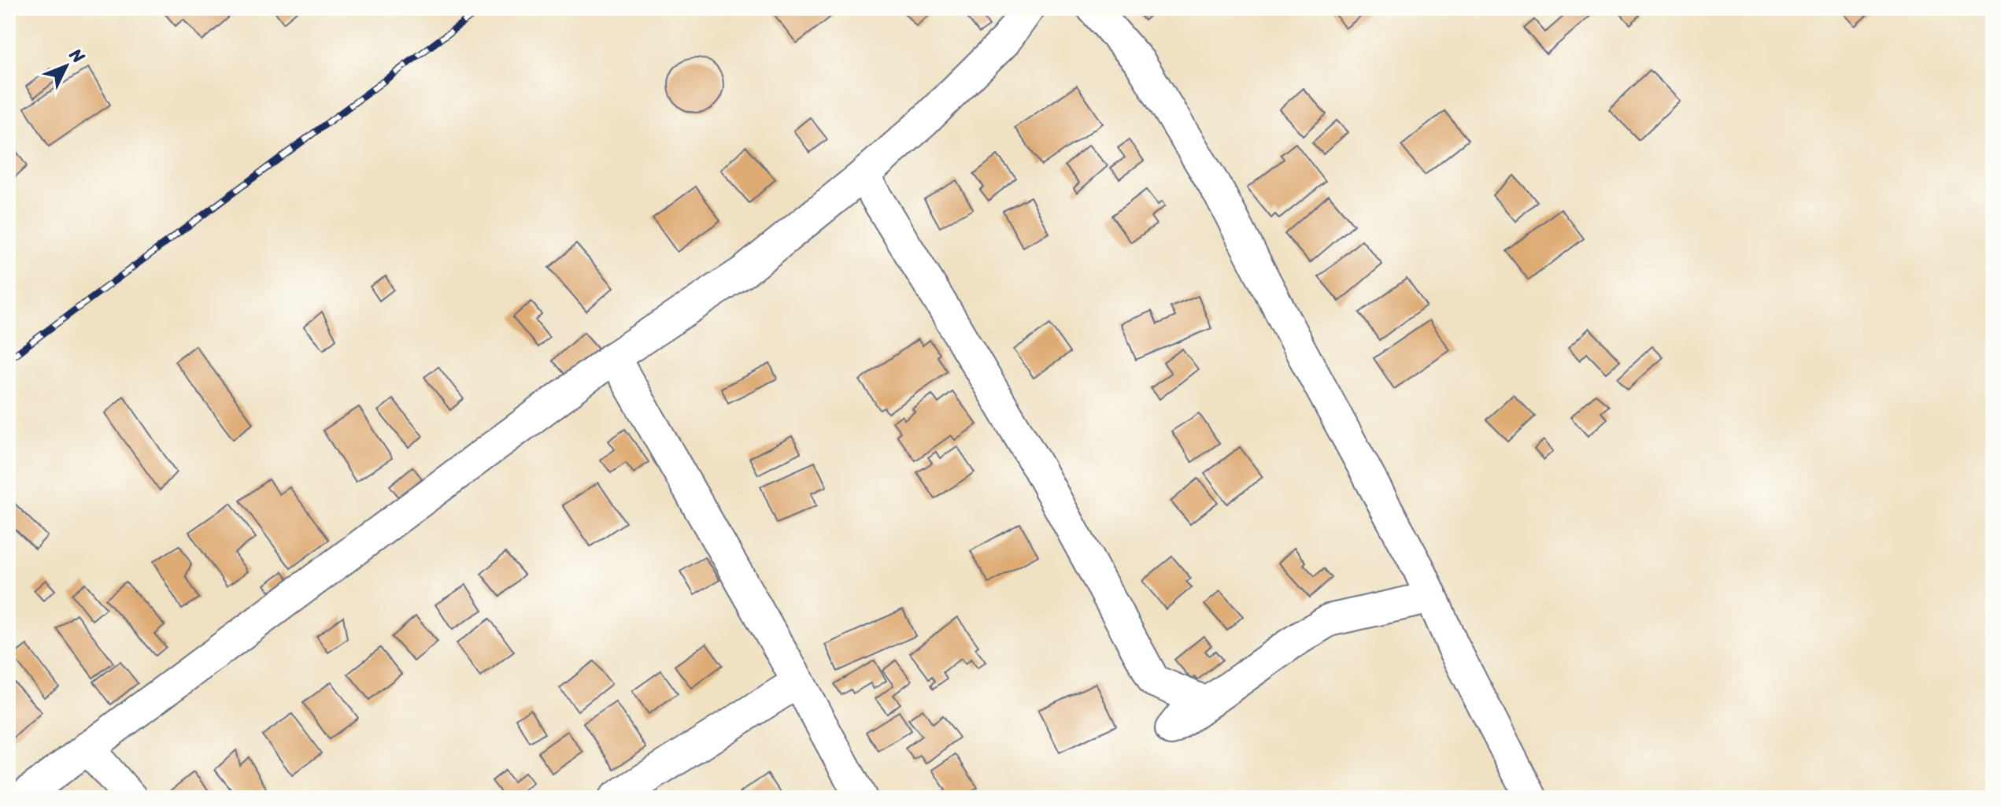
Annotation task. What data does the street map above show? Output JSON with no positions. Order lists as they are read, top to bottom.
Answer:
{
  "north": "top right"
}
